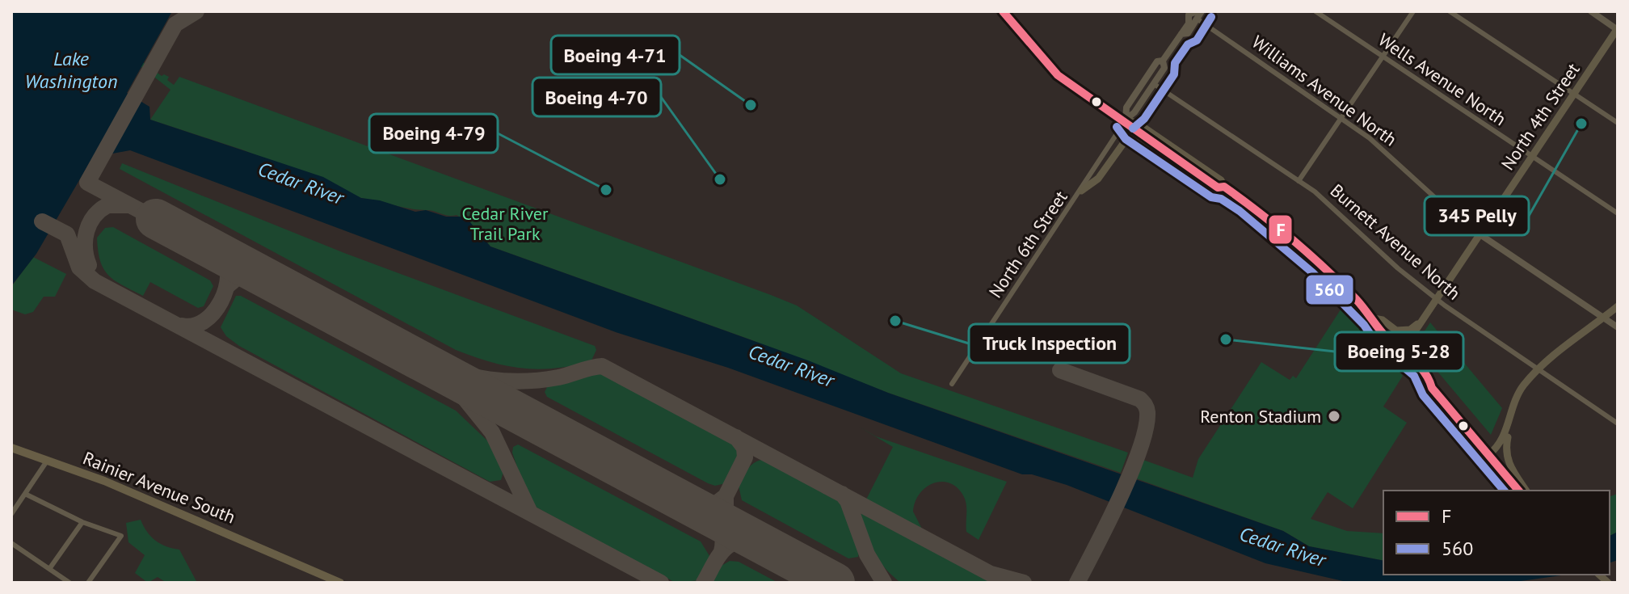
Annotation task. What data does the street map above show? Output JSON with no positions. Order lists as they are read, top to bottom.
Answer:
{
  "streets": {
    "main road": ["North 4th Street", "Rainier Avenue South"],
    "street": [
      "Wells Avenue North",
      "Williams Avenue North",
      "Burnett Avenue North",
      "North 6th Street"
    ]
  },
  "crossings": [
    ["Wells Avenue North", "North 4th Street"],
    ["Williams Avenue North", "North 4th Street"],
    ["Williams Avenue North", "North 6th Street"],
    ["North 4th Street", "Burnett Avenue North"],
    ["Burnett Avenue North", "North 6th Street"]
  ],
  "water": ["Lake Washington", "Cedar River"],
  "parks": ["Cedar River Trail Park"],
  "places": [
    "Boeing 4-71",
    "345 Pelly",
    "Boeing 4-70",
    "Boeing 4-79",
    "Truck Inspection",
    "Boeing 5-28",
    "Renton Stadium"
  ],
  "lines": ["transit line F", "transit line 560"],
  "legend": ["F", "560"]
}
